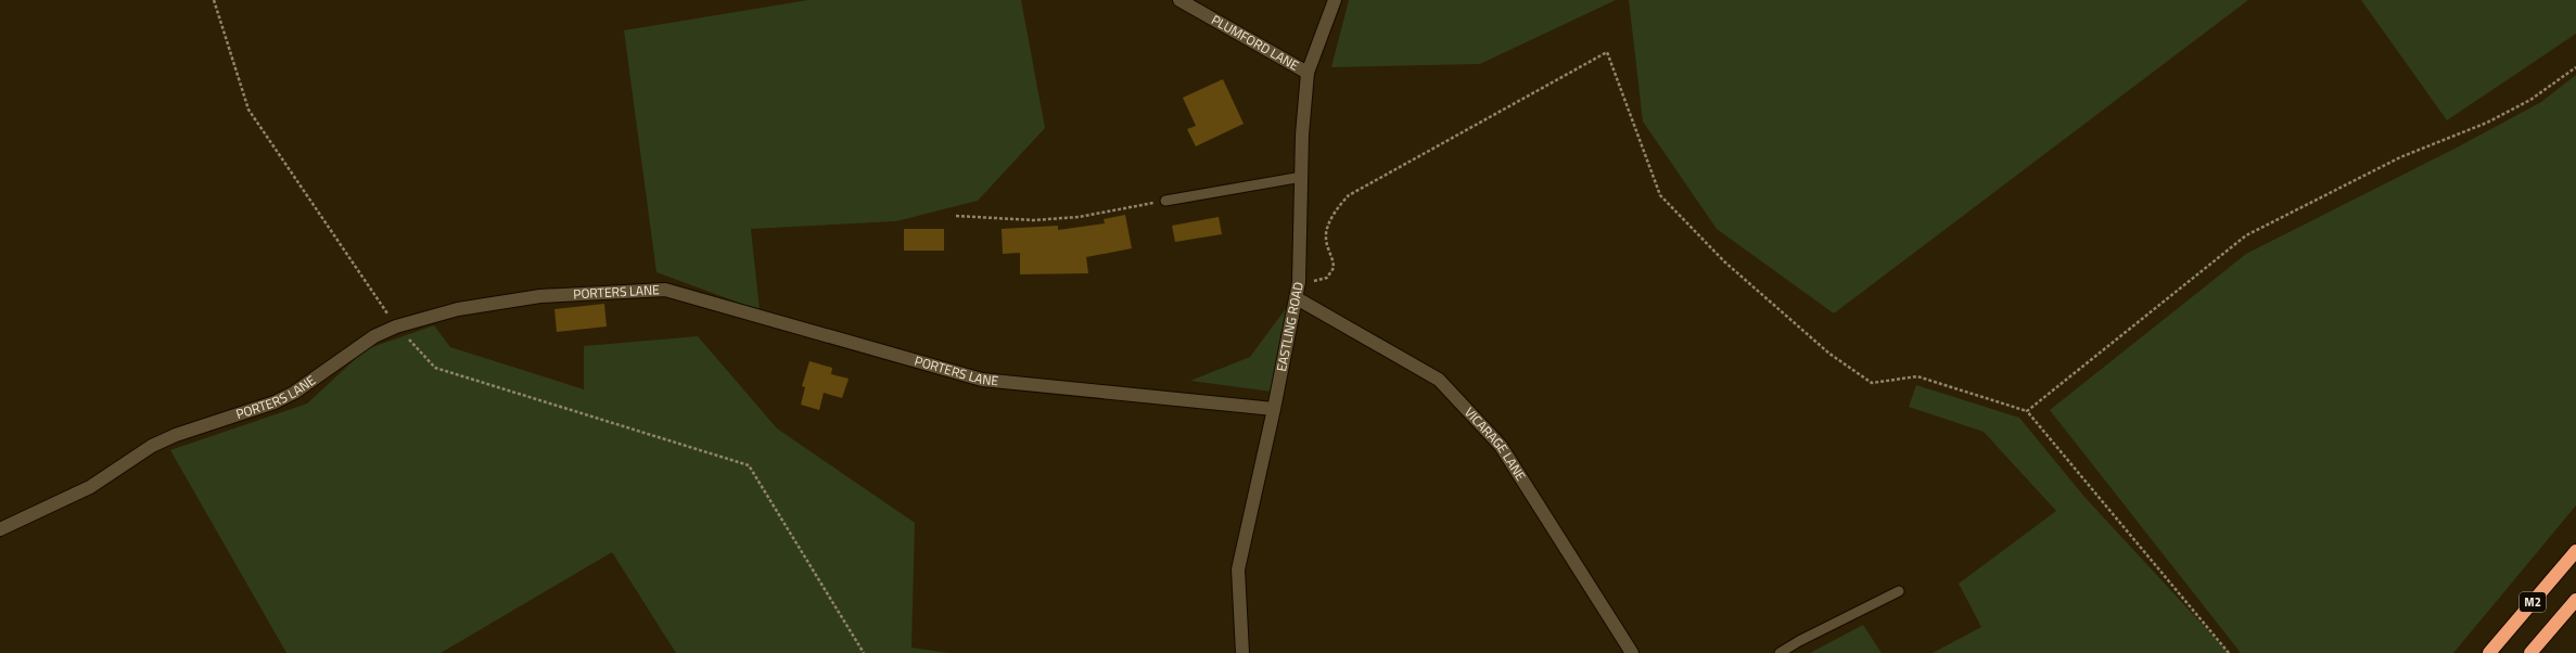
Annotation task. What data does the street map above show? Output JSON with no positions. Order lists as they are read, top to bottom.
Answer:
{
  "streets": {
    "highway": ["M2"],
    "street": [
      "PLUMFORD LANE",
      "PORTERS LANE",
      "EASTLING ROAD",
      "VICARAGE LANE"
    ]
  },
  "crossings": [
    ["PLUMFORD LANE", "EASTLING ROAD"],
    ["PORTERS LANE", "EASTLING ROAD"],
    ["EASTLING ROAD", "VICARAGE LANE"]
  ]
}
